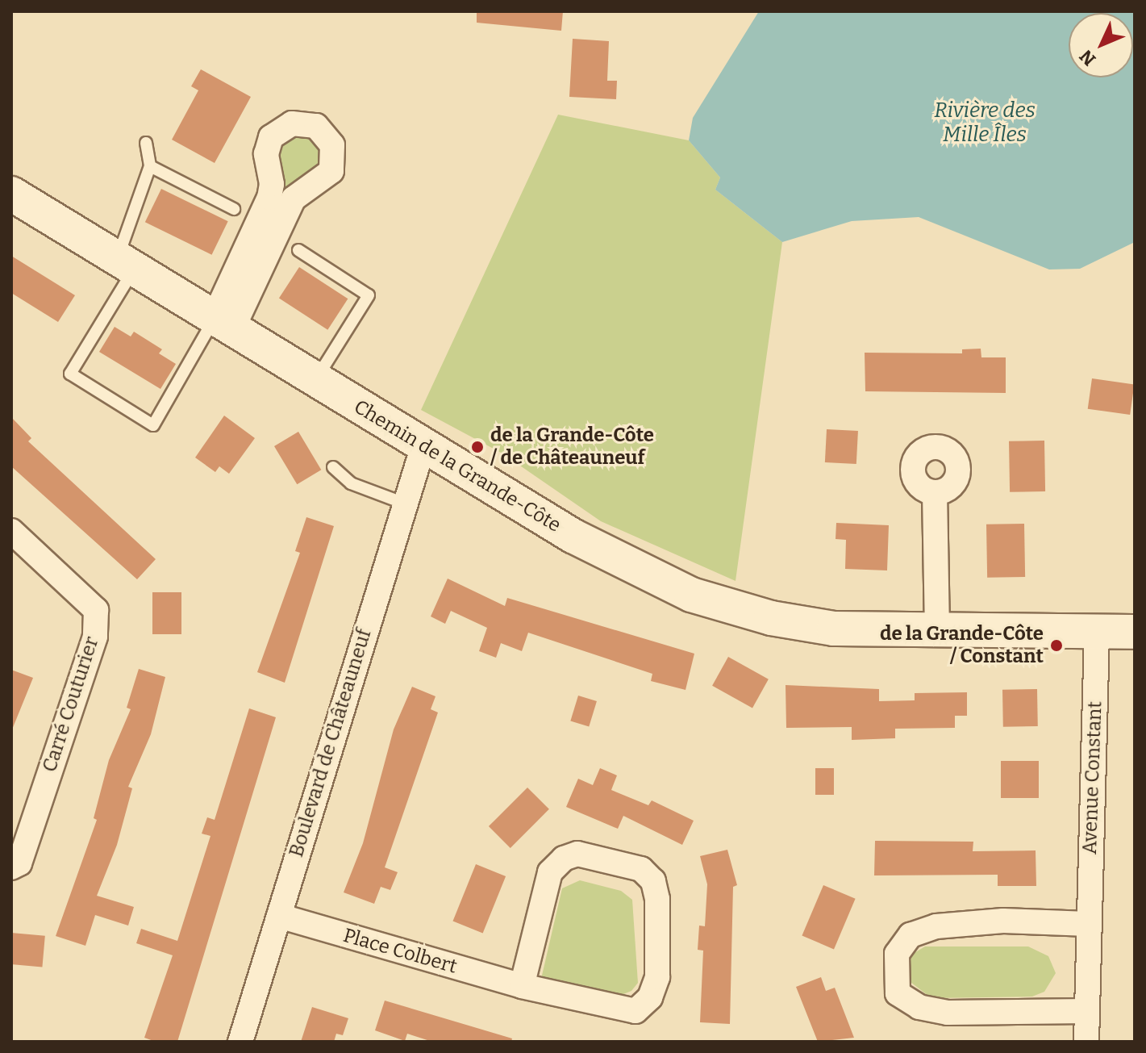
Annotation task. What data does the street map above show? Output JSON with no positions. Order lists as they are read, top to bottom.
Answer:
{
  "streets": {
    "main road": ["Chemin de la Grande-Côte"],
    "street": [
      "Carré Couturier",
      "Boulevard de Châteauneuf",
      "Avenue Constant",
      "Place Colbert"
    ]
  },
  "crossings": [
    ["Chemin de la Grande-Côte", "Boulevard de Châteauneuf"],
    ["Chemin de la Grande-Côte", "Avenue Constant"],
    ["Boulevard de Châteauneuf", "Place Colbert"]
  ],
  "water": ["Rivière des Mille Îles"],
  "places": ["de la Grande-Côte / de Châteauneuf", "de la Grande-Côte / Constant"],
  "north": "bottom left"
}
